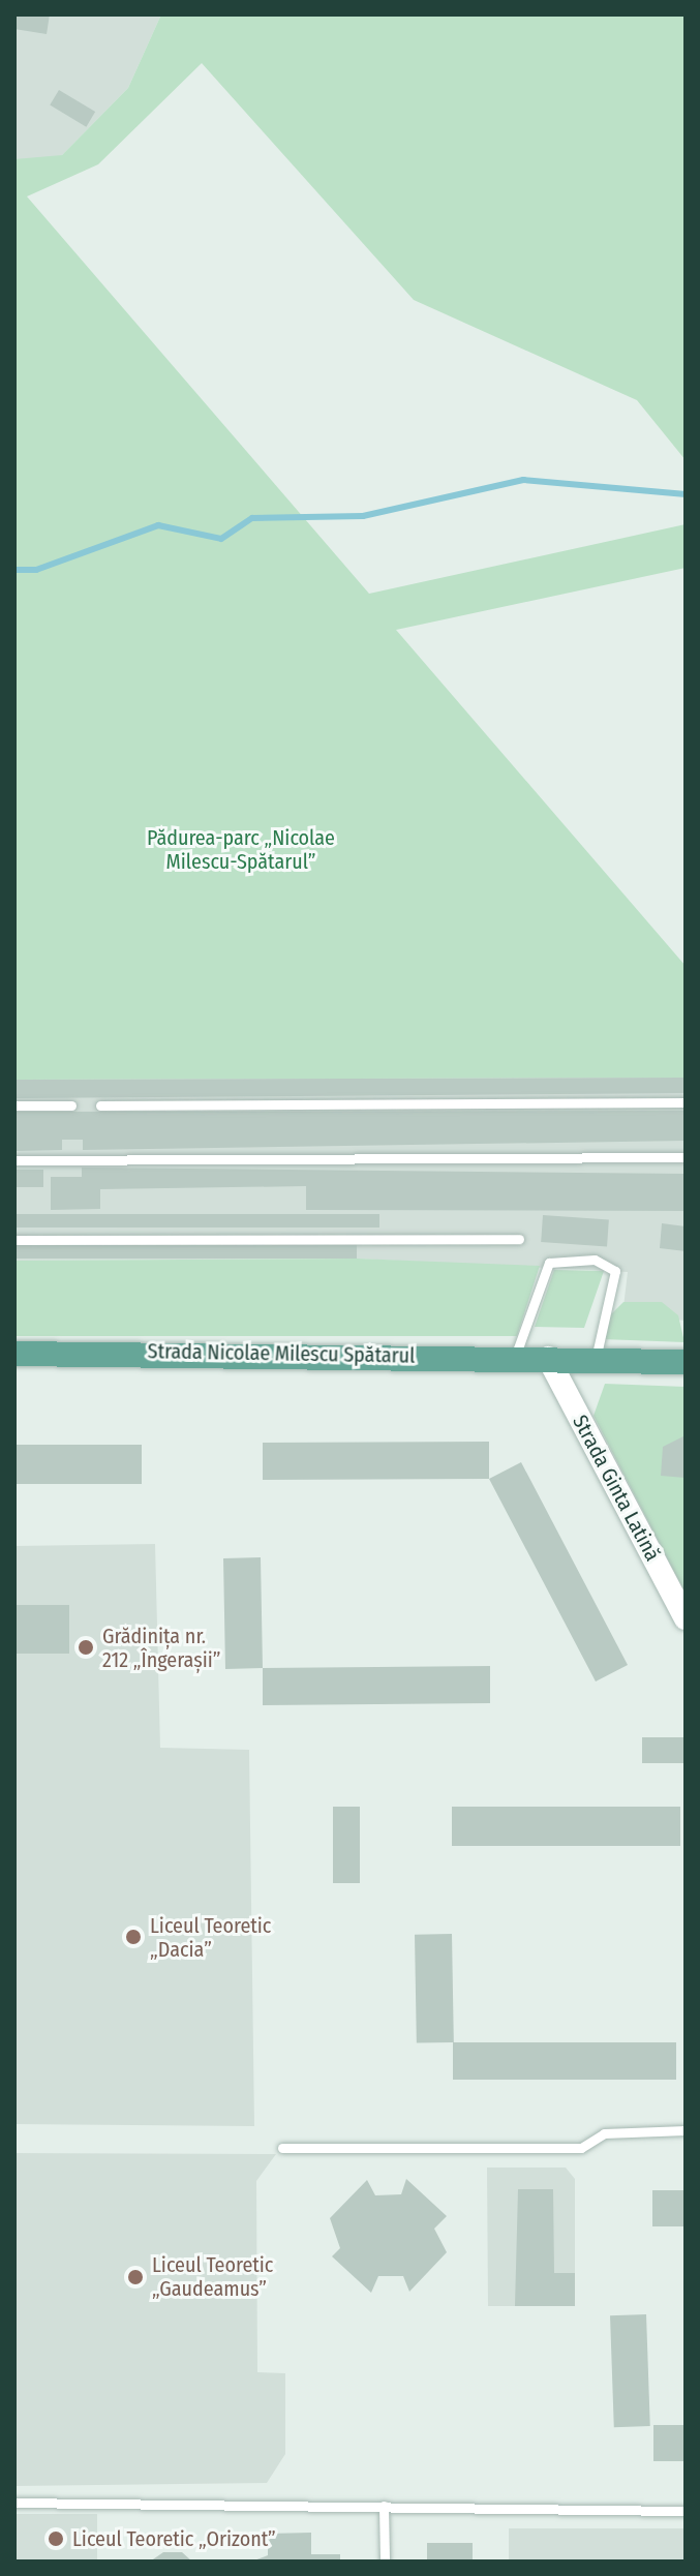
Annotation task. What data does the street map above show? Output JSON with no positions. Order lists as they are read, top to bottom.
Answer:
{
  "streets": {
    "main road": ["Strada Nicolae Milescu Spătarul"],
    "street": ["Strada Ginta Latină"]
  },
  "crossings": [
    ["Strada Nicolae Milescu Spătarul", "Strada Ginta Latină"]
  ],
  "parks": ["Pădurea-parc „Nicolae Milescu-Spătarul”"],
  "places": [
    "Grădinița nr. 212 „Îngerașii”",
    "Liceul Teoretic „Dacia”",
    "Liceul Teoretic „Gaudeamus”",
    "Liceul Teoretic „Orizont”"
  ]
}
